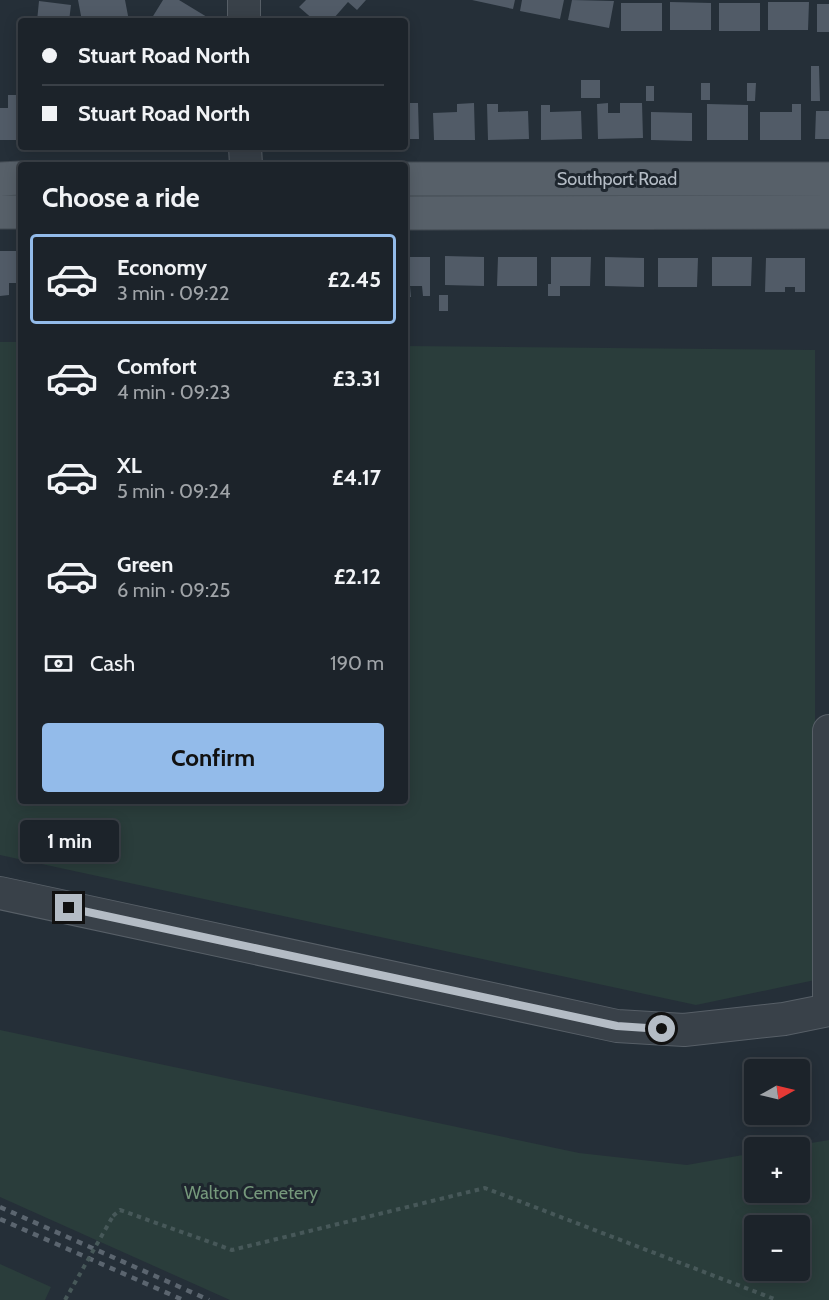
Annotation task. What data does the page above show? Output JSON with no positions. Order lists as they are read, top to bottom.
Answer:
{
  "streets": {
    "main road": ["Southport Road"]
  },
  "parks": ["Walton Cemetery"],
  "north": "right",
  "page": {
    "banner": ["Stuart Road North", "Stuart Road North"],
    "heading": "Choose a ride",
    "list": [
      {
        "name": "Economy",
        "note": "3 min · 09:22",
        "value": "£2.45"
      },
      {
        "name": "Comfort",
        "note": "4 min · 09:23",
        "value": "£3.31"
      },
      {
        "name": "XL",
        "note": "5 min · 09:24",
        "value": "£4.17"
      },
      {
        "name": "Green",
        "note": "6 min · 09:25",
        "value": "£2.12"
      }
    ],
    "pay": ["Cash", "190 m"],
    "buttons": "Confirm",
    "bubble": "1 min",
    "map_buttons": ["+", "−"]
  }
}
